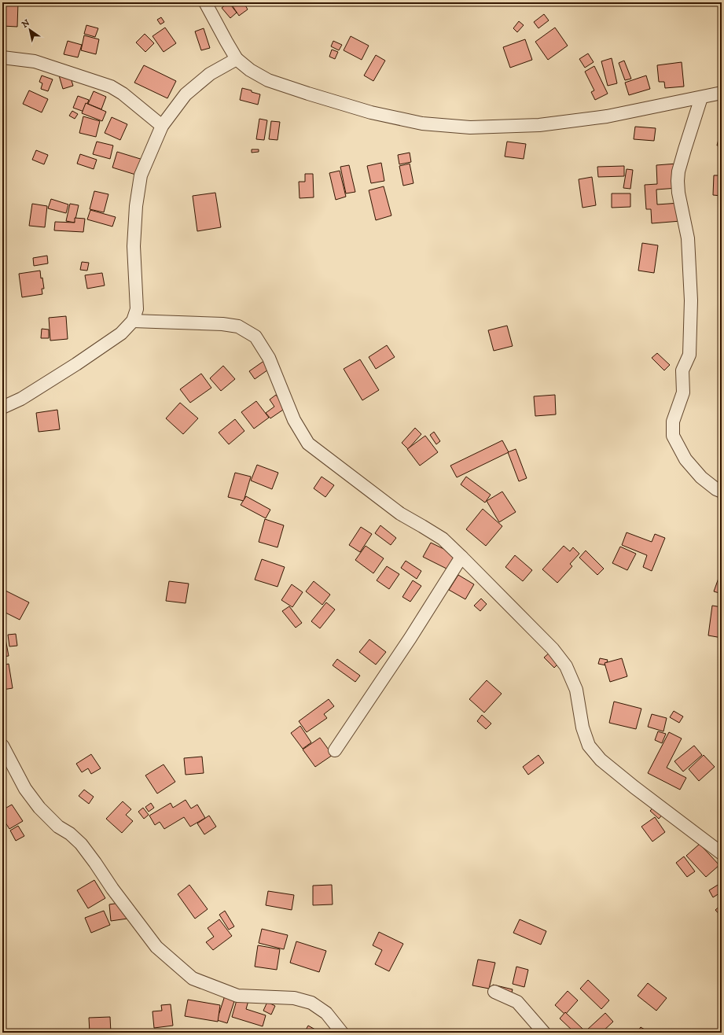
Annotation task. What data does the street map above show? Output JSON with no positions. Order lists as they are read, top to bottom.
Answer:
{
  "north": "top left"
}
